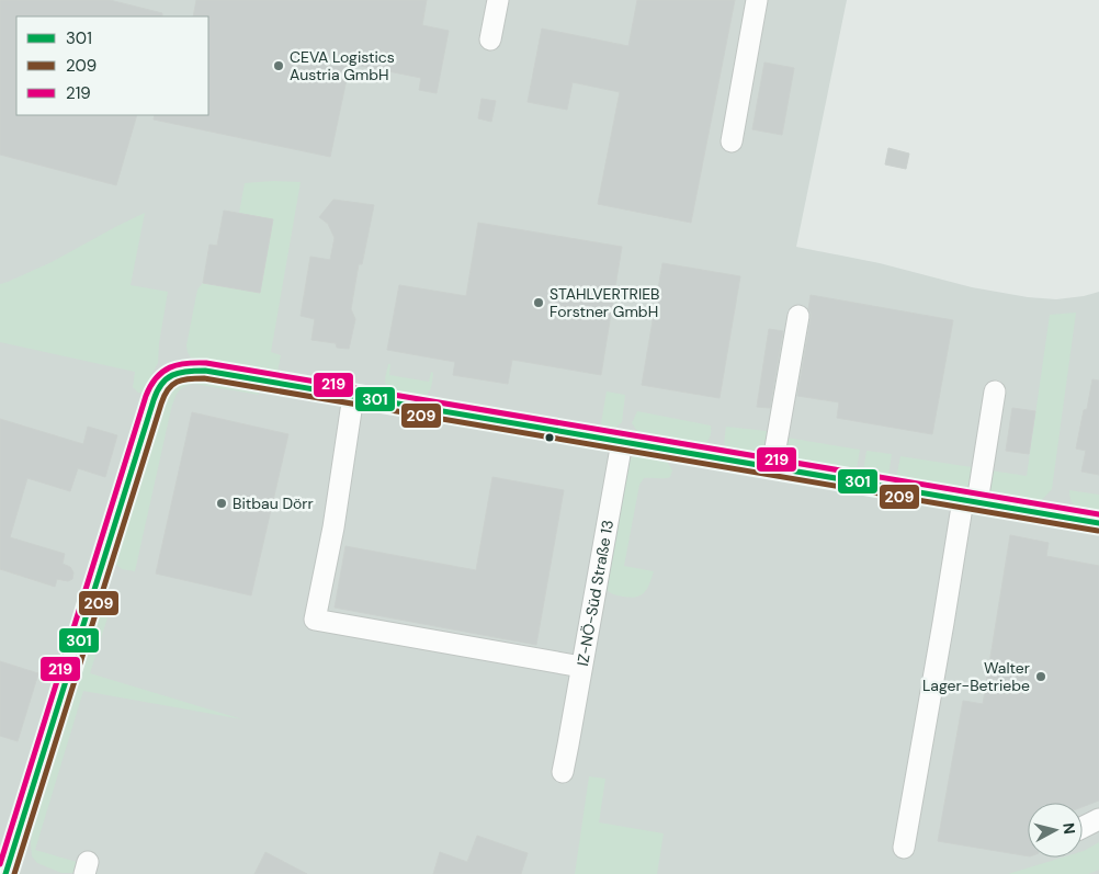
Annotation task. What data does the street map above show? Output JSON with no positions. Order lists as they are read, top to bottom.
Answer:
{
  "streets": {
    "street": ["IZ-NÖ-Süd Straße 13"]
  },
  "places": [
    "CEVA Logistics Austria GmbH",
    "STAHLVERTRIEB Forstner GmbH",
    "Bitbau Dörr",
    "Walter Lager-Betriebe"
  ],
  "lines": ["transit line 219", "transit line 301", "transit line 209"],
  "legend": ["301", "209", "219"],
  "north": "right"
}
